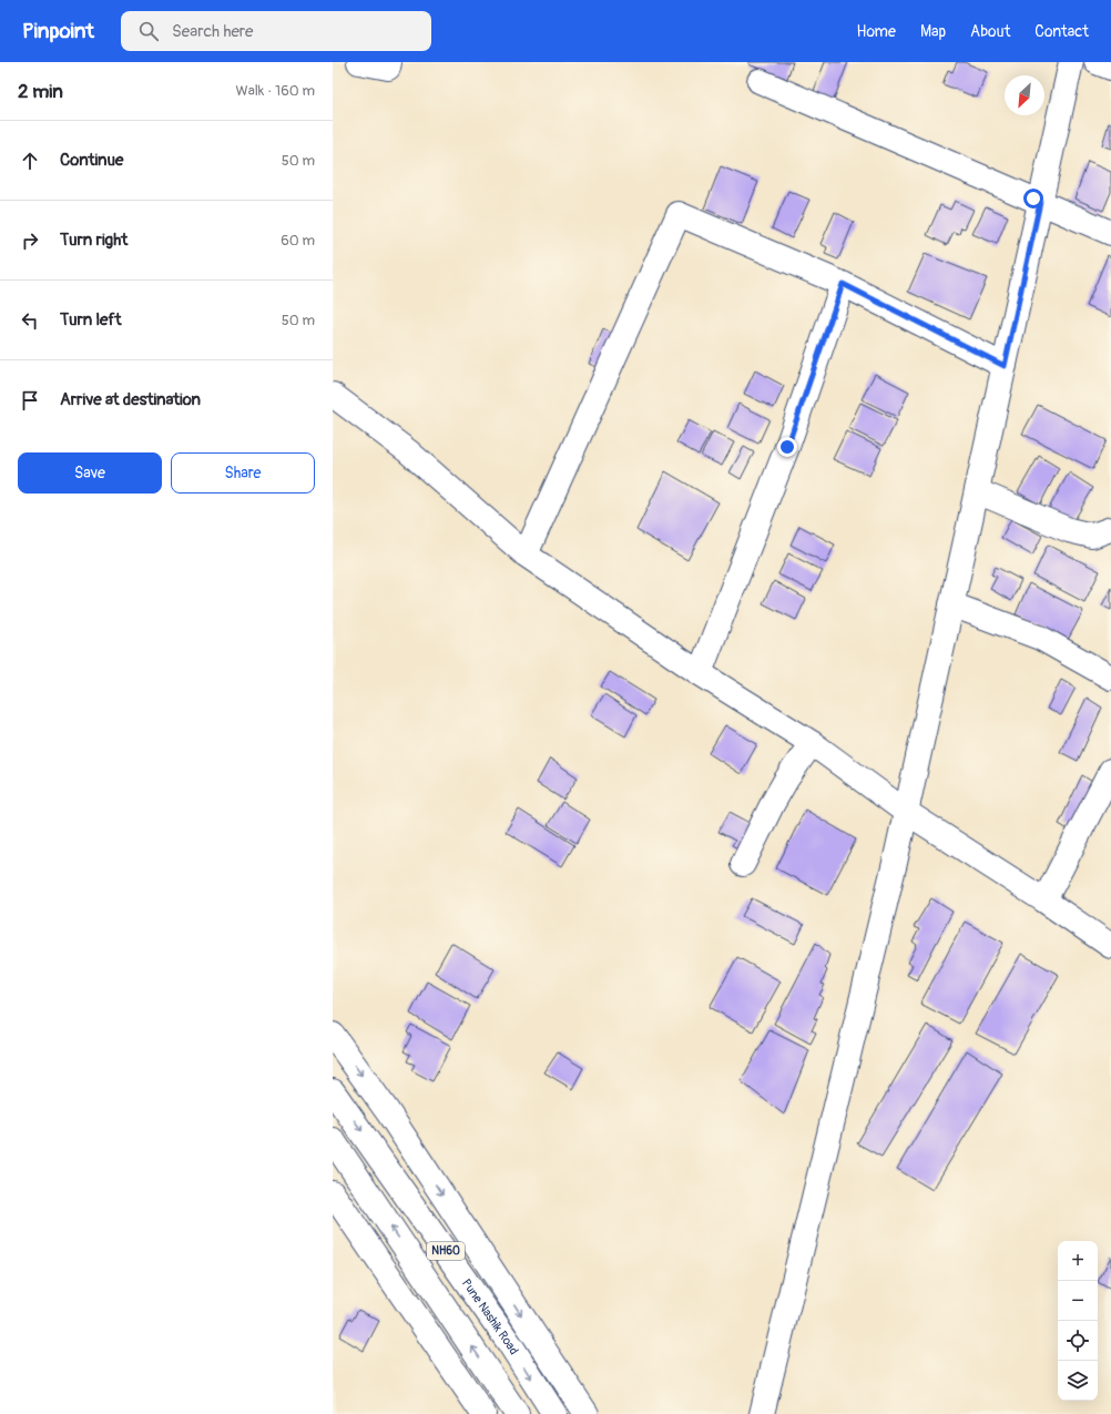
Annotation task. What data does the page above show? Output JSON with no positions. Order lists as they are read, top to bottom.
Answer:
{
  "streets": {
    "main road": ["NH60", "Pune Nashik Road"]
  },
  "north": "bottom left",
  "page": {
    "header": "Pinpoint",
    "search": "Search here",
    "nav": [
      "Home",
      "Map",
      "About",
      "Contact"
    ],
    "heading": ["2 min", "Walk · 160 m"],
    "list": [
      ["Continue", "50 m"],
      ["Turn right", "60 m"],
      ["Turn left", "50 m"],
      "Arrive at destination"
    ],
    "buttons": ["Save", "Share"],
    "map_buttons": ["+", "−"]
  }
}
